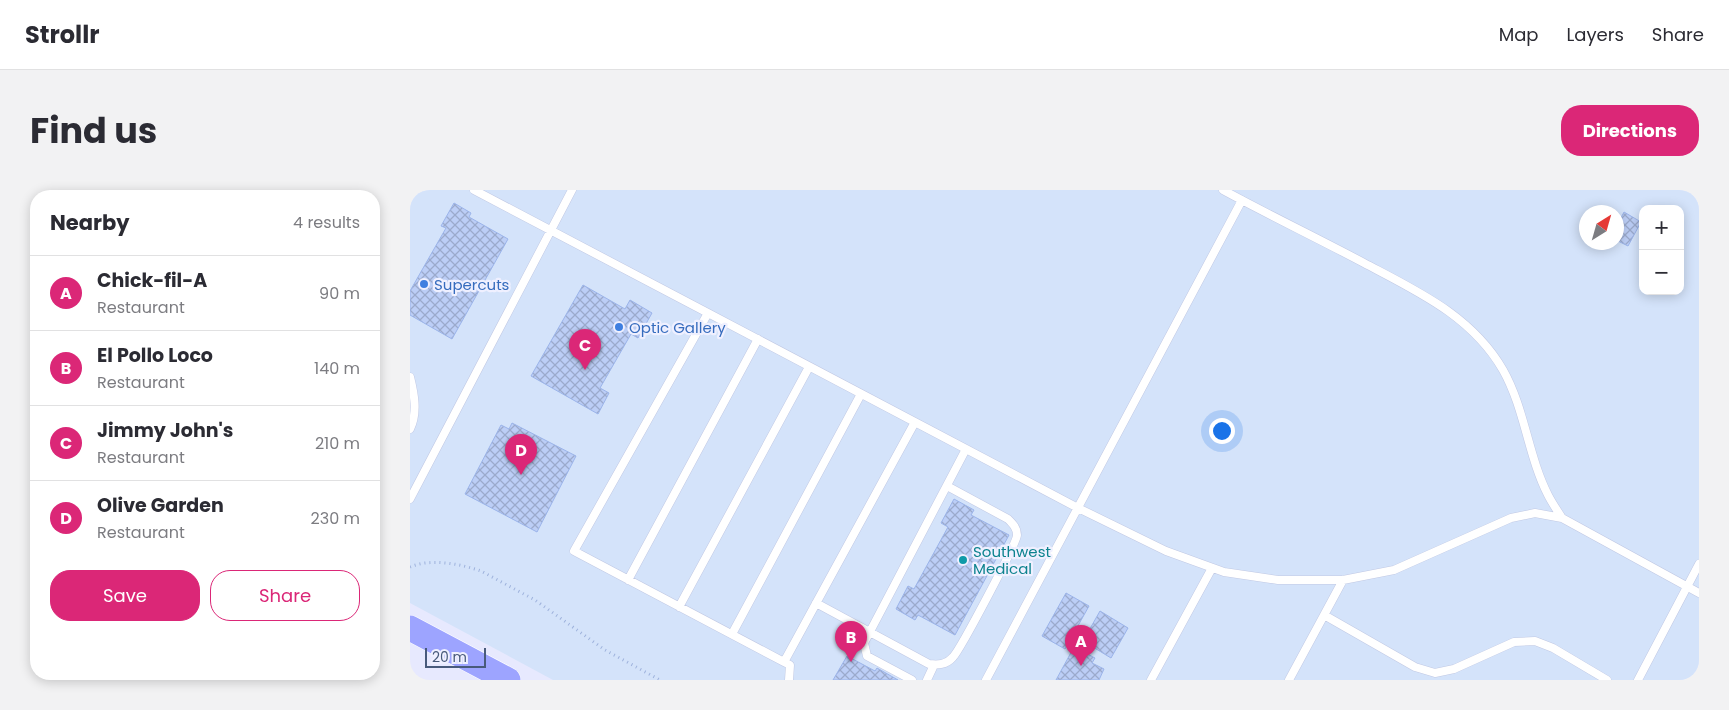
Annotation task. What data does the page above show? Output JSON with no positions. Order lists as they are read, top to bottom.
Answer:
{
  "places": ["Supercuts", "Optic Gallery", "Southwest Medical"],
  "scale_bar": "20 m",
  "north": "top right",
  "page": {
    "header": "Strollr",
    "nav": ["Map", "Layers", "Share"],
    "title": "Find us",
    "buttons": [
      "Directions",
      ["Save", "Share"]
    ],
    "heading": ["Nearby", "4 results"],
    "map_buttons": ["+", "−"],
    "list": [
      {
        "mark": "A",
        "name": "Chick-fil-A",
        "note": "Restaurant",
        "value": "90 m"
      },
      {
        "mark": "B",
        "name": "El Pollo Loco",
        "note": "Restaurant",
        "value": "140 m"
      },
      {
        "mark": "C",
        "name": "Jimmy John's",
        "note": "Restaurant",
        "value": "210 m"
      },
      {
        "mark": "D",
        "name": "Olive Garden",
        "note": "Restaurant",
        "value": "230 m"
      }
    ],
    "pins": [
      "C",
      "D",
      "B",
      "A"
    ],
    "scale": "20 m"
  }
}
